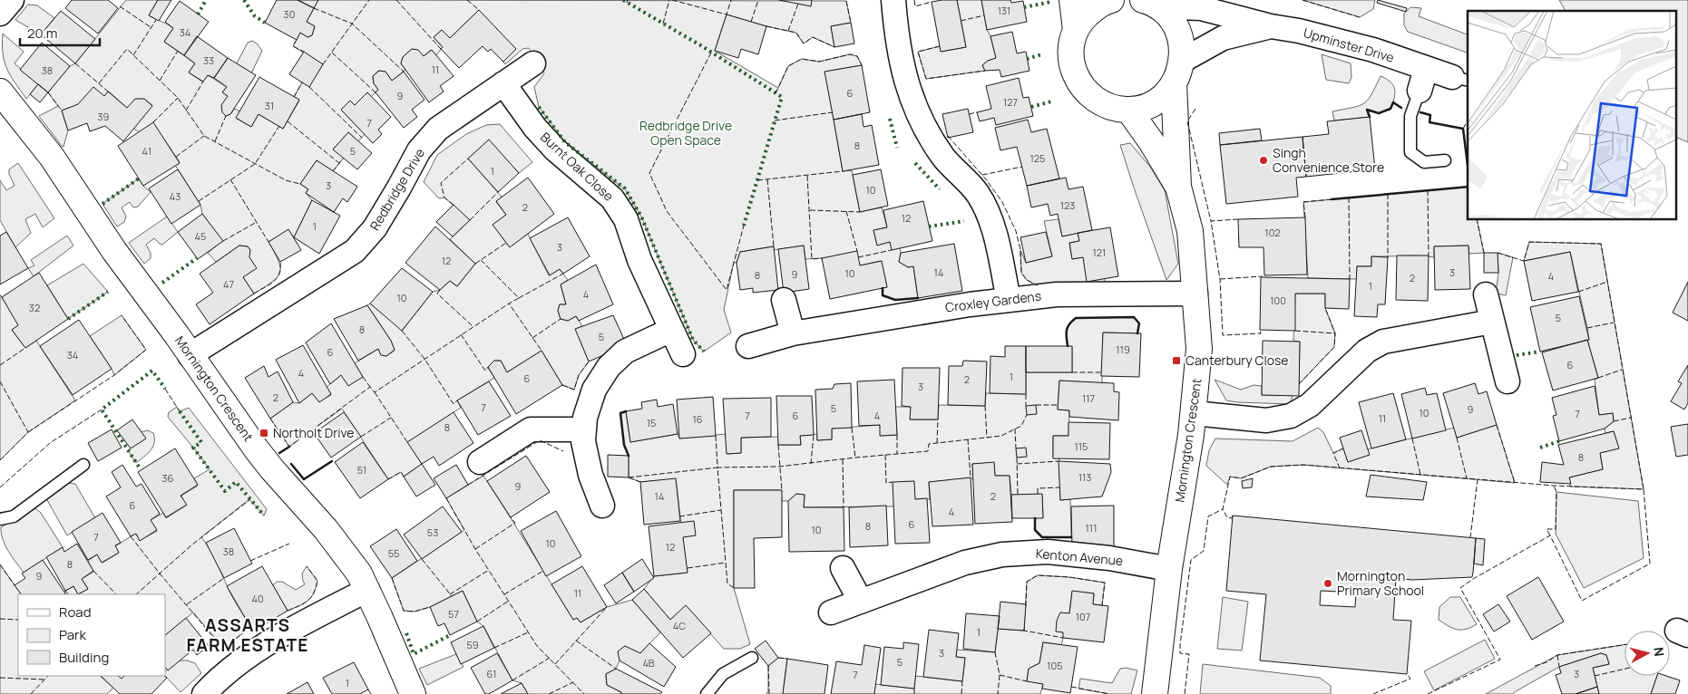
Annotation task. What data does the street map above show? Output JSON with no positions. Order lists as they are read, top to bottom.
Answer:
{
  "streets": {
    "street": [
      "Upminster Drive",
      "Burnt Oak Close",
      "Redbridge Drive",
      "Croxley Gardens",
      "Mornington Crescent",
      "Kenton Avenue"
    ]
  },
  "crossings": [
    ["Upminster Drive", "Mornington Crescent"],
    ["Burnt Oak Close", "Redbridge Drive"],
    ["Redbridge Drive", "Mornington Crescent"],
    ["Croxley Gardens", "Mornington Crescent"],
    ["Mornington Crescent", "Kenton Avenue"]
  ],
  "districts": ["ASSARTS FARM ESTATE"],
  "parks": ["Redbridge Drive Open Space"],
  "places": {
    "other": ["Singh Convenience Store", "Mornington Primary School"],
    "transit": ["Canterbury Close", "Northolt Drive"]
  },
  "house_numbers": [
    "131",
    "30",
    "34",
    "33",
    "11",
    "38",
    "6",
    "9",
    "127",
    "31",
    "39",
    "7",
    "8",
    "41",
    "5",
    "125",
    "1",
    "3",
    "10",
    "43",
    "123",
    "2",
    "12",
    "1",
    "102",
    "45",
    "3",
    "121",
    "12",
    "14",
    "3",
    "10",
    "9",
    "8",
    "4",
    "2",
    "47",
    "1",
    "4",
    "10",
    "100",
    "32",
    "5",
    "8",
    "5",
    "119",
    "6",
    "34",
    "6",
    "4",
    "1",
    "6",
    "2",
    "3",
    "2",
    "117",
    "7",
    "5",
    "9",
    "10",
    "7",
    "7",
    "6",
    "4",
    "11",
    "16",
    "15",
    "8",
    "115",
    "8",
    "51",
    "113",
    "36",
    "9",
    "14",
    "2",
    "6",
    "4",
    "6",
    "8",
    "111",
    "10",
    "53",
    "7",
    "10",
    "12",
    "38",
    "55",
    "8",
    "9",
    "11",
    "40",
    "57",
    "107",
    "4C",
    "1",
    "59",
    "3",
    "5",
    "4B",
    "105",
    "61",
    "3",
    "7",
    "1"
  ],
  "legend": ["Road", "Park", "Building"],
  "scale_bar": "20 m",
  "north": "right"
}
